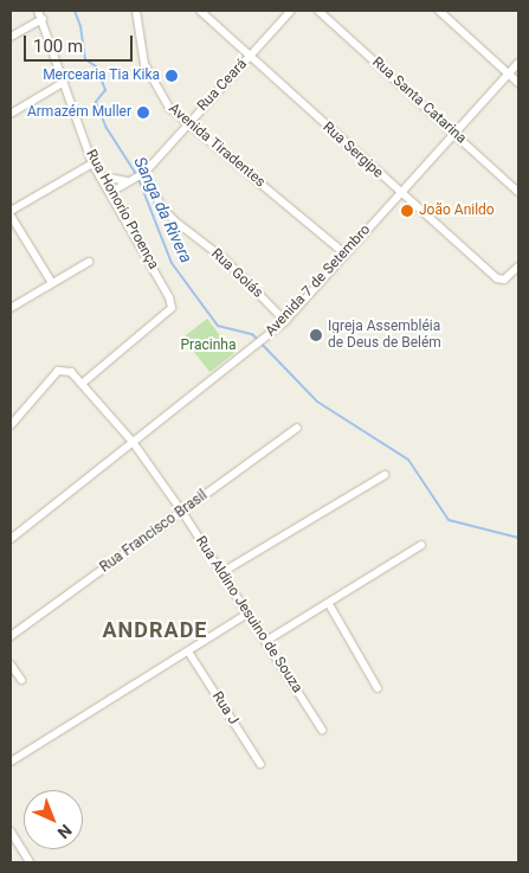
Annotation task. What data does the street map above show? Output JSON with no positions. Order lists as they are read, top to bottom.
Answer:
{
  "streets": {
    "street": [
      "Rua Ceará",
      "Rua Santa Catarina",
      "Avenida Tiradentes",
      "Rua Sergipe",
      "Rua Honorio Proença",
      "Rua Goiás",
      "Avenida 7 de Setembro",
      "Rua Francisco Brasil",
      "Rua Aldino Jesuino de Souza",
      "Rua J"
    ]
  },
  "crossings": [
    ["Rua Ceará", "Avenida Tiradentes"],
    ["Rua Ceará", "Rua Sergipe"],
    ["Rua Ceará", "Rua Honorio Proença"],
    ["Rua Ceará", "Rua Goiás"],
    ["Rua Santa Catarina", "Avenida 7 de Setembro"],
    ["Avenida Tiradentes", "Avenida 7 de Setembro"],
    ["Rua Sergipe", "Avenida 7 de Setembro"],
    ["Rua Honorio Proença", "Rua Aldino Jesuino de Souza"],
    ["Rua Goiás", "Avenida 7 de Setembro"],
    ["Avenida 7 de Setembro", "Rua Aldino Jesuino de Souza"],
    ["Rua Francisco Brasil", "Rua Aldino Jesuino de Souza"]
  ],
  "districts": ["ANDRADE"],
  "water": ["Sanga da Rivera"],
  "parks": ["Pracinha"],
  "places": [
    "Mercearia Tia Kika",
    "Armazém Muller",
    "João Anildo",
    "Igreja Assembléia de Deus de Belém"
  ],
  "scale_bar": "100 m",
  "north": "bottom right"
}
